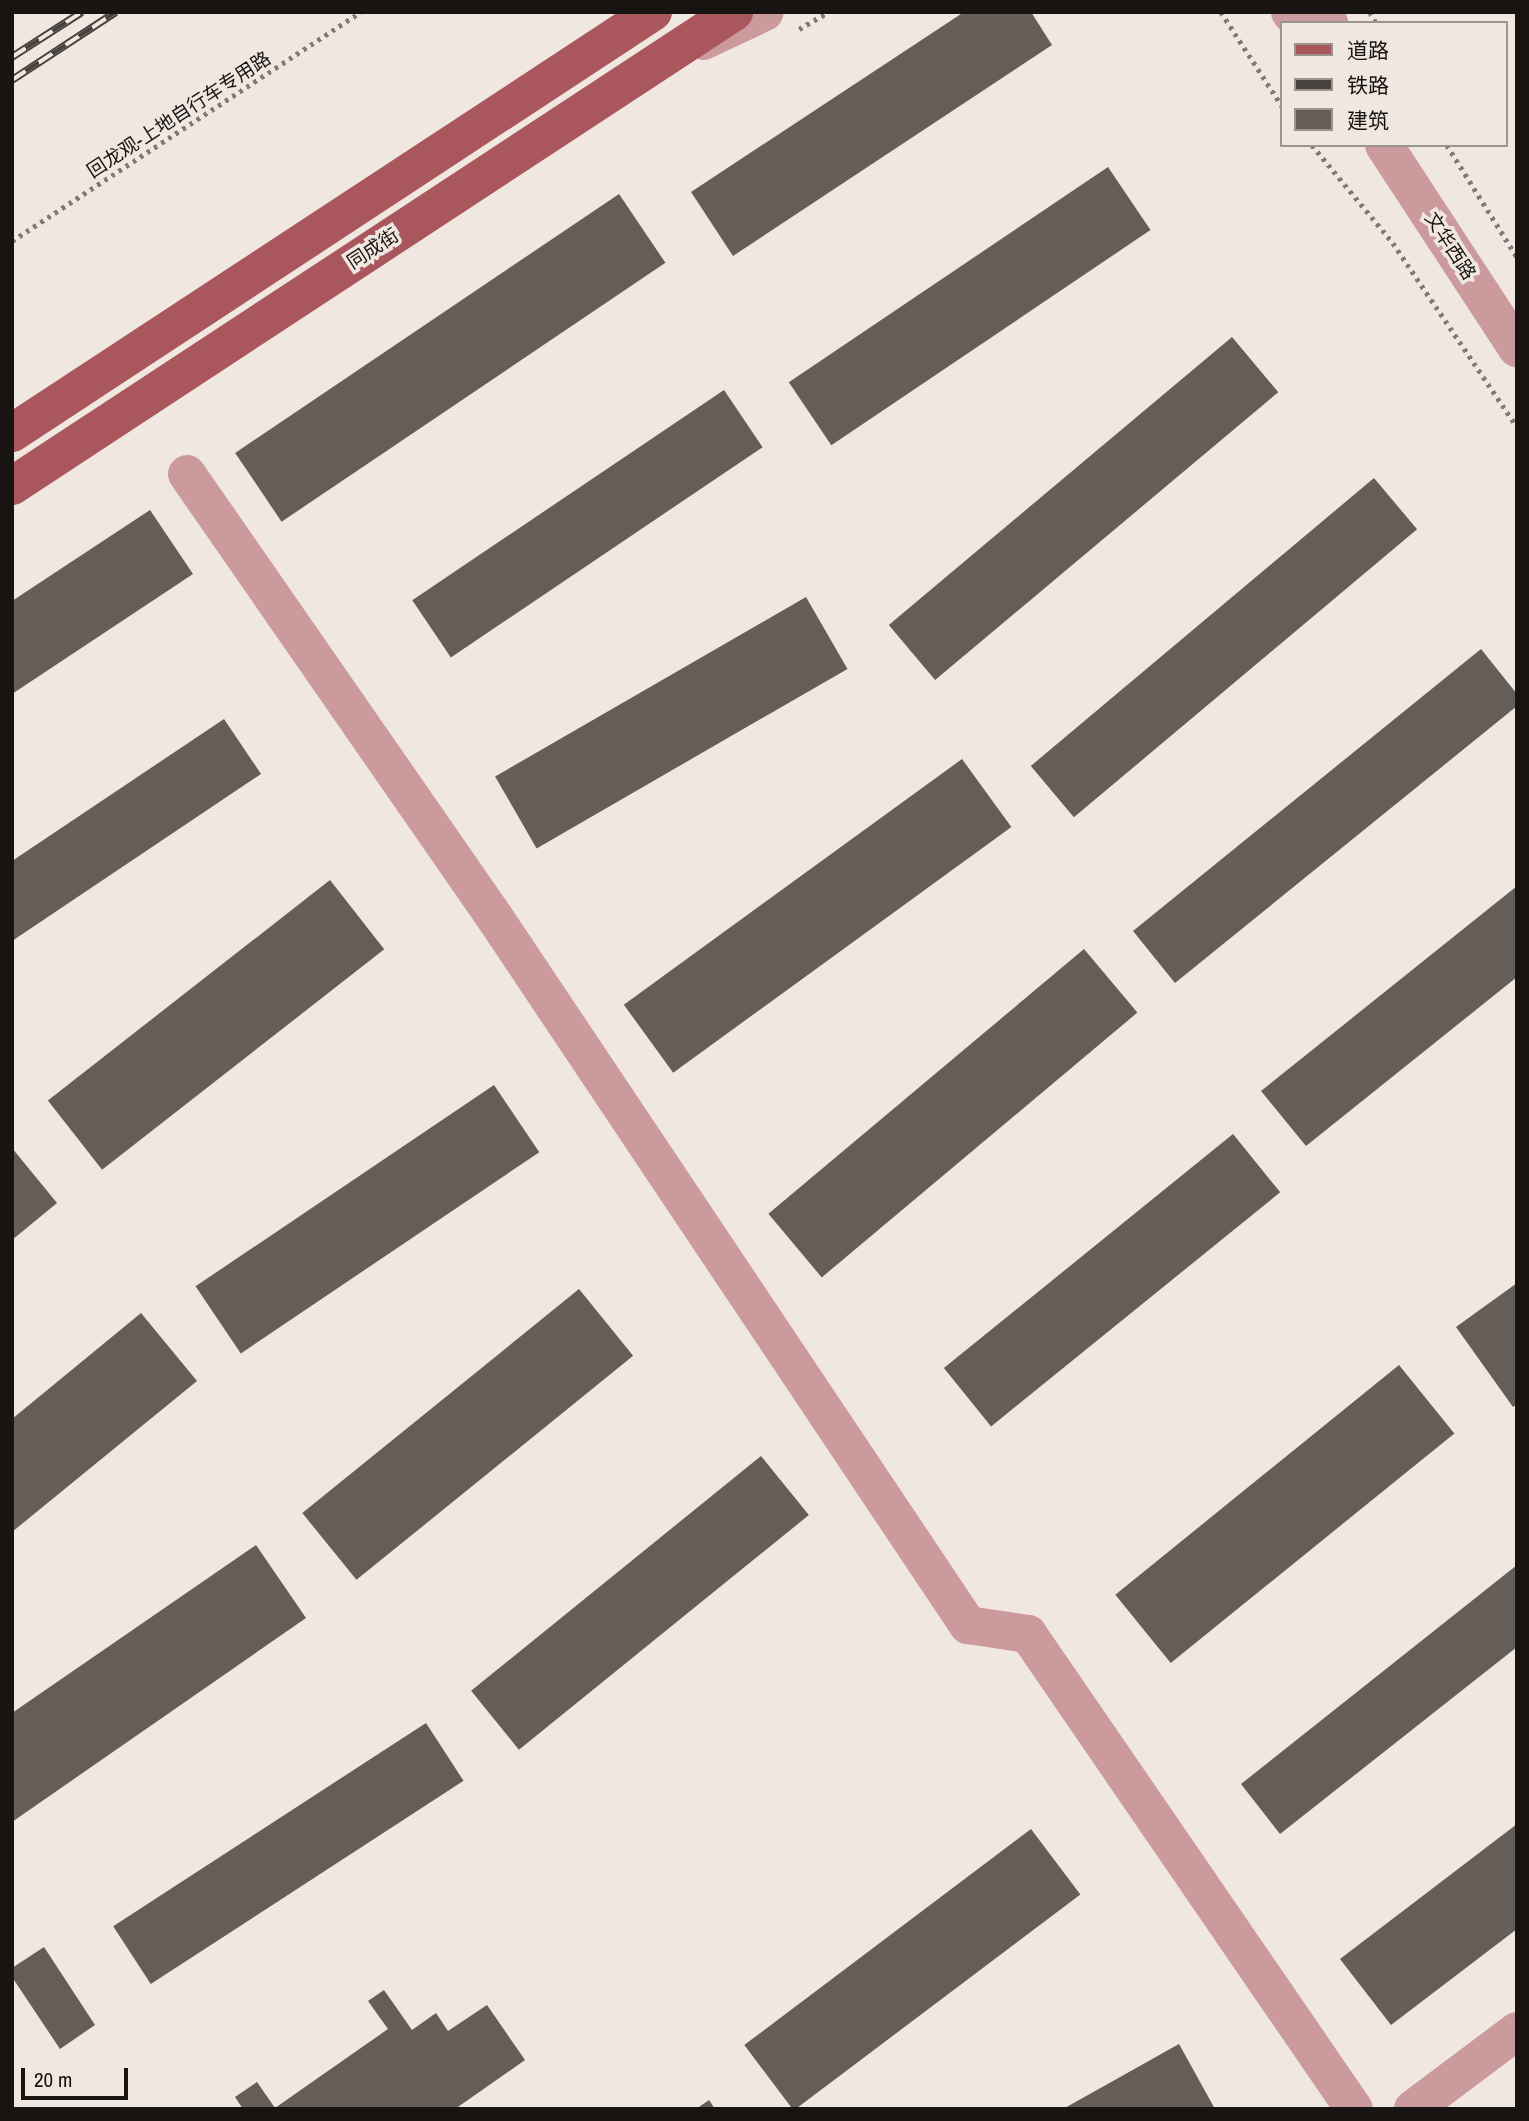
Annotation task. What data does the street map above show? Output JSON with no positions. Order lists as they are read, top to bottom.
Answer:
{
  "streets": {
    "main road": ["同成街"],
    "street": ["文华西路"],
    "path": ["回龙观-上地自行车专用路"]
  },
  "legend": ["道路", "铁路", "建筑"],
  "scale_bar": "20 m"
}
